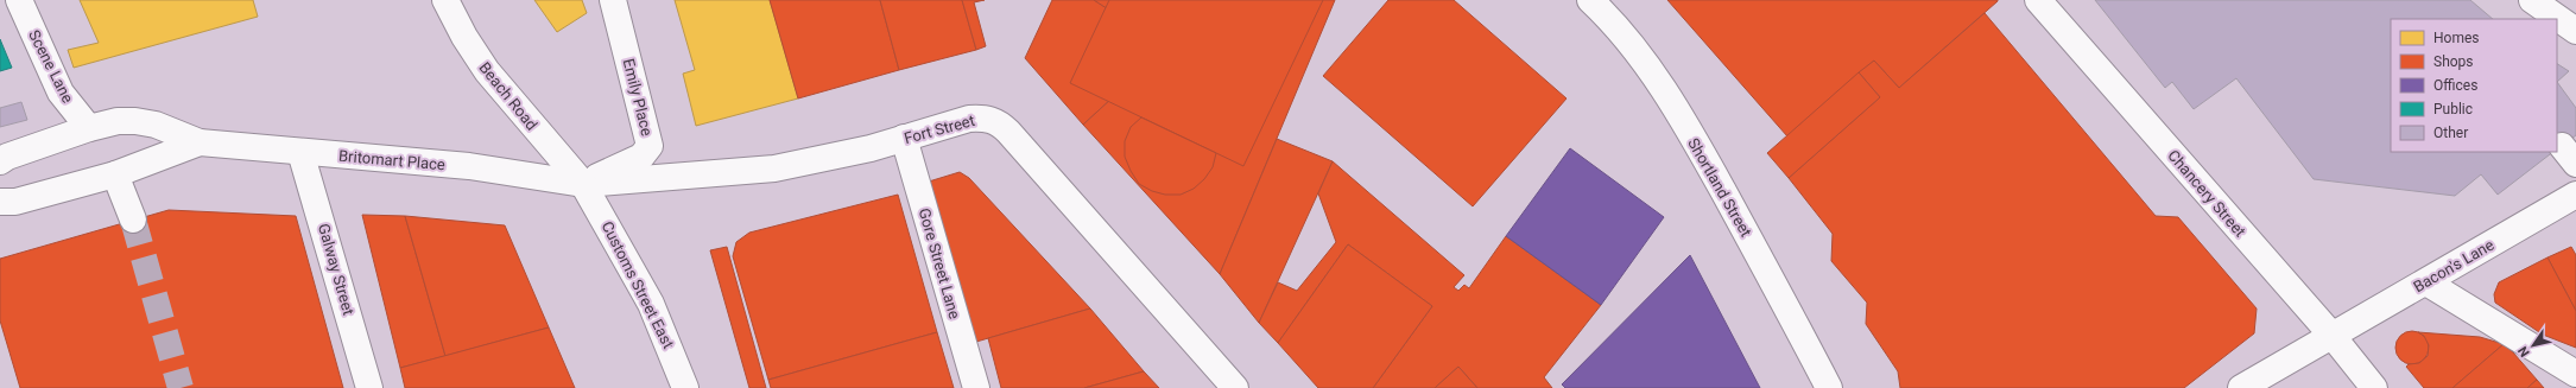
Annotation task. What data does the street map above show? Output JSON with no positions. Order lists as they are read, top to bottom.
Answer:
{
  "streets": {
    "street": [
      "Scene Lane",
      "Beach Road",
      "Emily Place",
      "Fort Street",
      "Britomart Place",
      "Shortland Street",
      "Chancery Street",
      "Gore Street Lane",
      "Bacon's Lane",
      "Galway Street",
      "Customs Street East"
    ]
  },
  "crossings": [
    ["Scene Lane", "Britomart Place"],
    ["Beach Road", "Emily Place"],
    ["Beach Road", "Fort Street"],
    ["Beach Road", "Britomart Place"],
    ["Beach Road", "Customs Street East"],
    ["Emily Place", "Fort Street"],
    ["Emily Place", "Britomart Place"],
    ["Emily Place", "Customs Street East"],
    ["Fort Street", "Britomart Place"],
    ["Fort Street", "Gore Street Lane"],
    ["Fort Street", "Customs Street East"],
    ["Britomart Place", "Galway Street"],
    ["Britomart Place", "Customs Street East"],
    ["Chancery Street", "Bacon's Lane"]
  ],
  "legend": [
    "Homes",
    "Shops",
    "Offices",
    "Public",
    "Other"
  ],
  "north": "bottom left"
}
